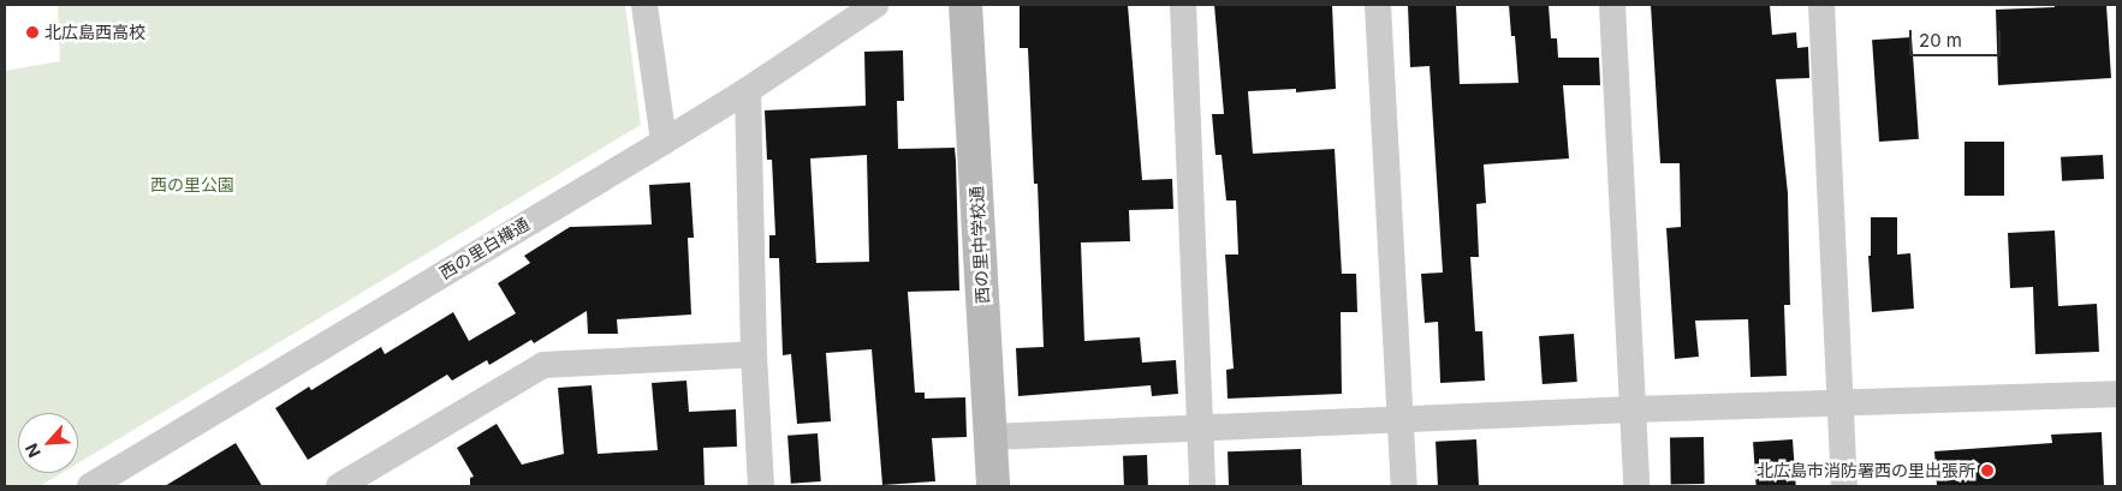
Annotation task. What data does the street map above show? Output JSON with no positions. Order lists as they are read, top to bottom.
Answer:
{
  "streets": {
    "street": ["西の里中学校通", "西の里白樺通"]
  },
  "parks": ["西の里公園"],
  "places": ["北広島西高校", "北広島市消防署西の里出張所"],
  "scale_bar": "20 m",
  "north": "bottom left"
}
